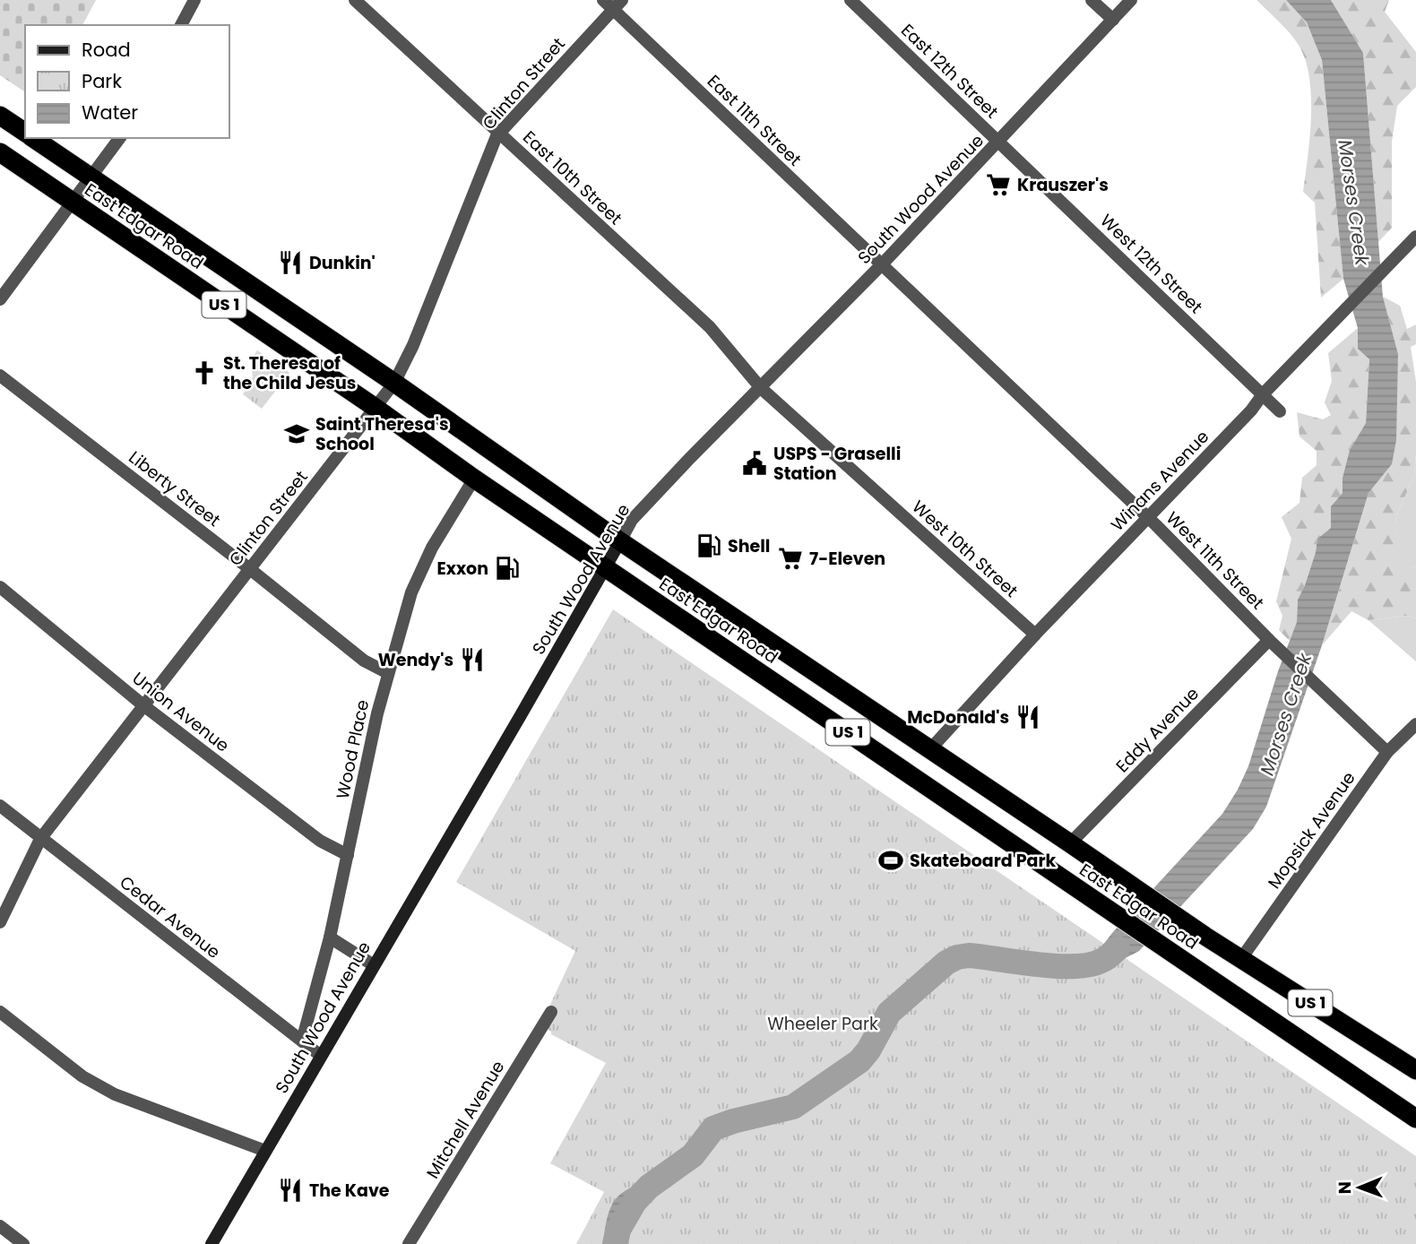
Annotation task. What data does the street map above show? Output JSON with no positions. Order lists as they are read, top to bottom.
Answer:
{
  "streets": {
    "highway": ["East Edgar Road", "US 1"],
    "main road": ["South Wood Avenue"],
    "street": [
      "East 12th Street",
      "Clinton Street",
      "East 11th Street",
      "East 10th Street",
      "West 12th Street",
      "Winans Avenue",
      "Liberty Street",
      "West 10th Street",
      "West 11th Street",
      "Union Avenue",
      "Eddy Avenue",
      "Wood Place",
      "Mopsick Avenue",
      "Cedar Avenue",
      "Mitchell Avenue"
    ]
  },
  "crossings": [
    ["East 12th Street", "South Wood Avenue"],
    ["East 12th Street", "West 12th Street"],
    ["Clinton Street", "East 11th Street"],
    ["Clinton Street", "East 10th Street"],
    ["Clinton Street", "East Edgar Road"],
    ["Clinton Street", "Liberty Street"],
    ["Clinton Street", "Union Avenue"],
    ["Clinton Street", "Cedar Avenue"],
    ["East 11th Street", "South Wood Avenue"],
    ["East 11th Street", "West 11th Street"],
    ["East 10th Street", "South Wood Avenue"],
    ["East 10th Street", "West 10th Street"],
    ["South Wood Avenue", "East Edgar Road"],
    ["South Wood Avenue", "West 12th Street"],
    ["South Wood Avenue", "West 10th Street"],
    ["South Wood Avenue", "West 11th Street"],
    ["South Wood Avenue", "Cedar Avenue"],
    ["East Edgar Road", "Winans Avenue"],
    ["East Edgar Road", "Eddy Avenue"],
    ["East Edgar Road", "Wood Place"],
    ["East Edgar Road", "Mopsick Avenue"],
    ["West 12th Street", "Winans Avenue"],
    ["Winans Avenue", "West 10th Street"],
    ["Winans Avenue", "West 11th Street"],
    ["Liberty Street", "Wood Place"],
    ["West 11th Street", "Eddy Avenue"],
    ["West 11th Street", "Mopsick Avenue"],
    ["Union Avenue", "Wood Place"],
    ["Wood Place", "Cedar Avenue"]
  ],
  "water": ["Morses Creek"],
  "parks": ["Wheeler Park"],
  "places": {
    "supermarket": ["Krauszer's", "7-Eleven"],
    "restaurant": [
      "Dunkin'",
      "Wendy's",
      "McDonald's",
      "The Kave"
    ],
    "church": ["St. Theresa of the Child Jesus"],
    "school or university": ["Saint Theresa's School"],
    "public building": ["USPS - Graselli Station"],
    "fuel station": ["Shell", "Exxon"],
    "sports": ["Skateboard Park"]
  },
  "legend": ["Road", "Park", "Water"],
  "north": "left"
}
